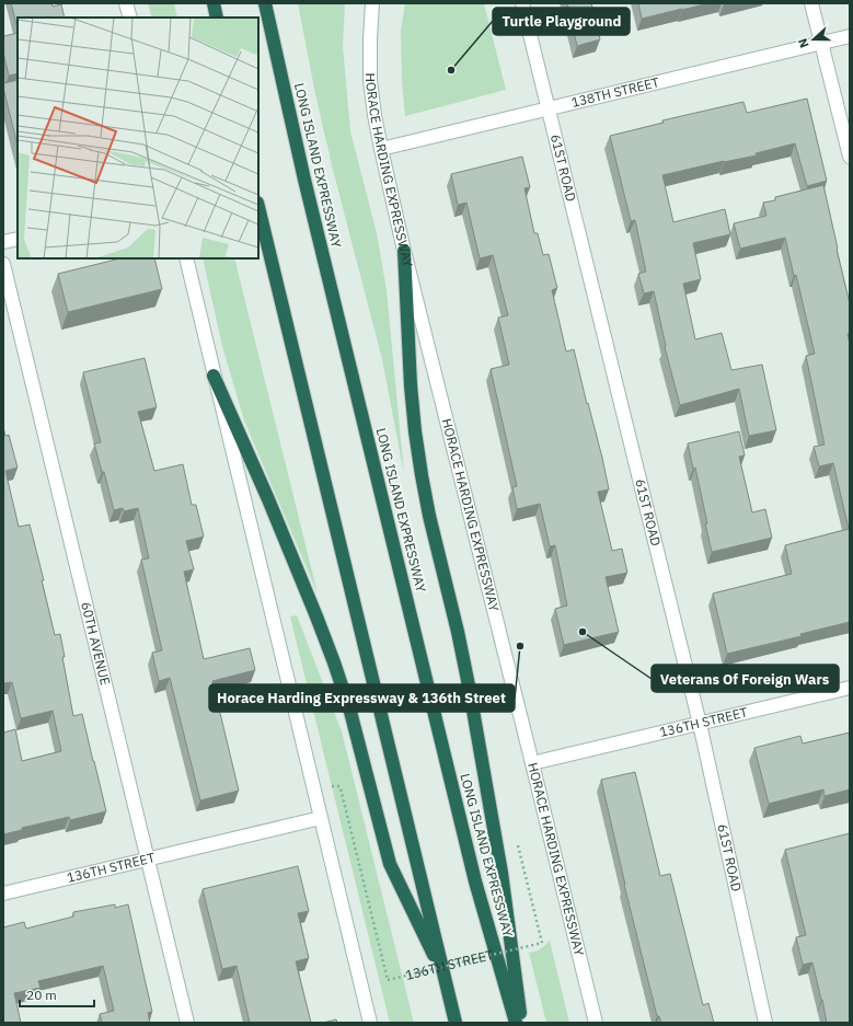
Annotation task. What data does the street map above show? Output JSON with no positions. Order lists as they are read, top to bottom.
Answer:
{
  "streets": {
    "highway": ["LONG ISLAND EXPRESSWAY"],
    "street": [
      "138TH STREET",
      "61ST ROAD",
      "HORACE HARDING EXPRESSWAY",
      "60TH AVENUE",
      "136TH STREET"
    ]
  },
  "crossings": [
    ["138TH STREET", "61ST ROAD"],
    ["138TH STREET", "HORACE HARDING EXPRESSWAY"],
    ["61ST ROAD", "136TH STREET"],
    ["HORACE HARDING EXPRESSWAY", "136TH STREET"],
    ["60TH AVENUE", "136TH STREET"]
  ],
  "places": ["Turtle Playground", "Veterans Of Foreign Wars", "Horace Harding Expressway & 136th Street"],
  "scale_bar": "20 m",
  "north": "left"
}
